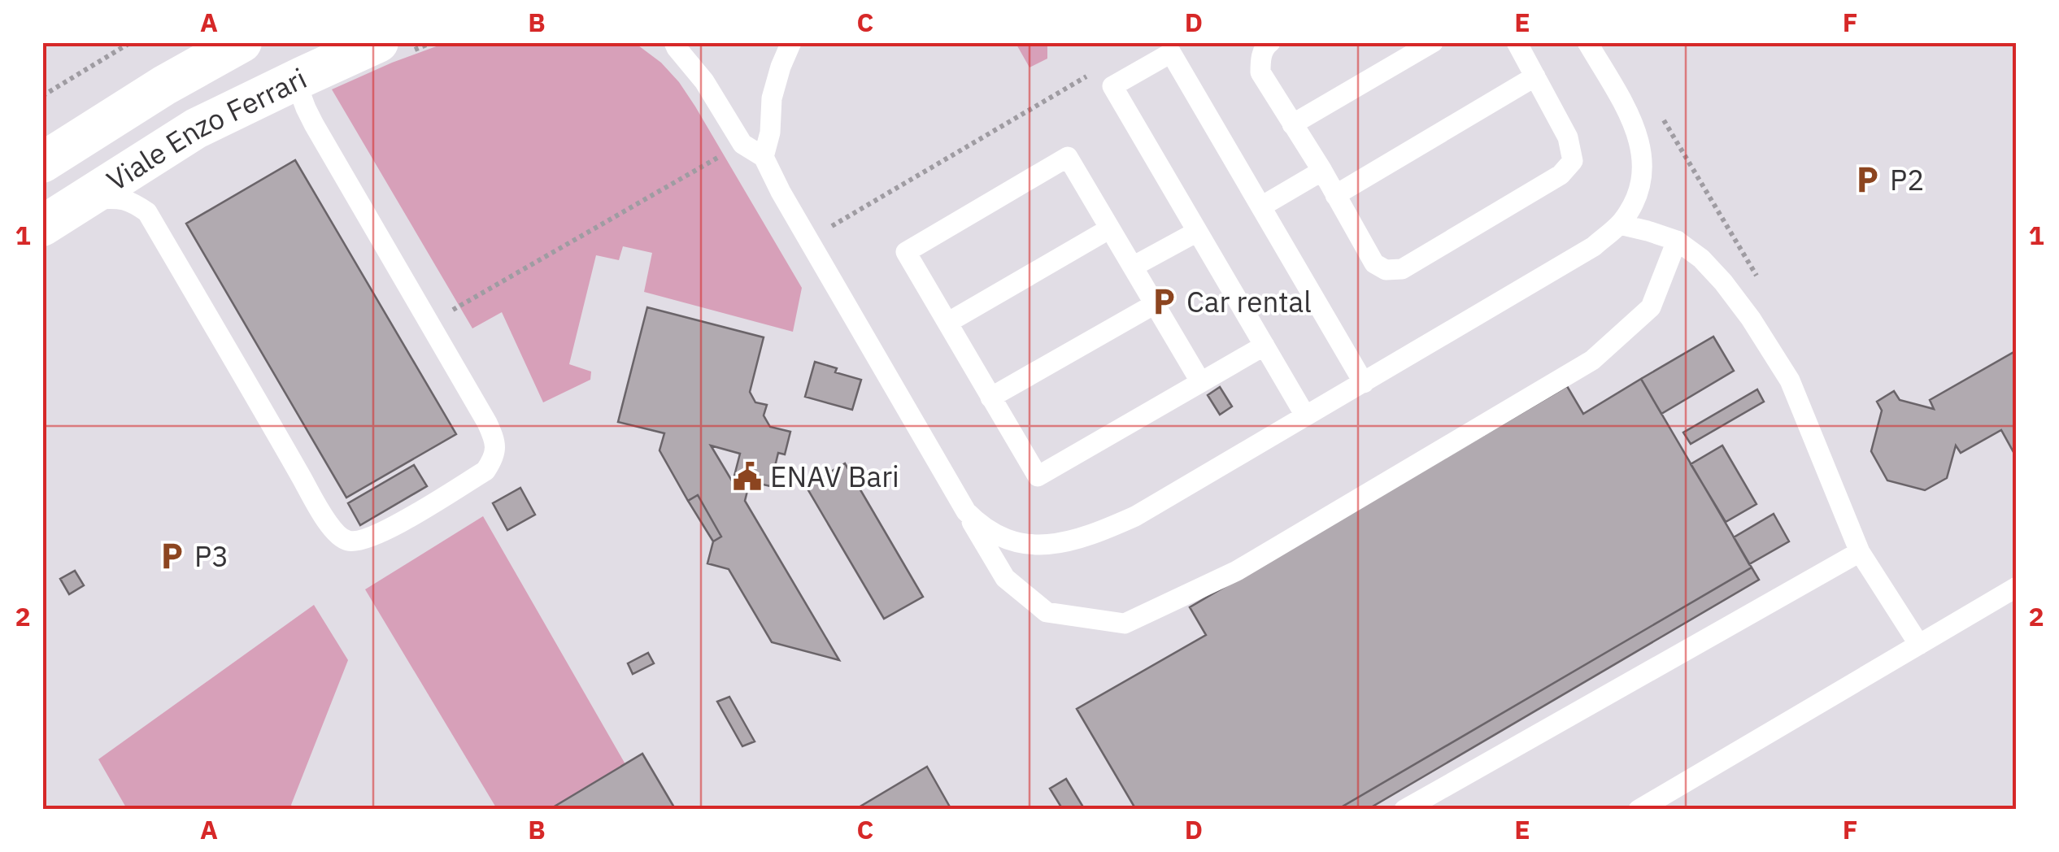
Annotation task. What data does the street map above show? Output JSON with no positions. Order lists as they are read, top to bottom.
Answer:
{
  "streets": {
    "street": ["Viale Enzo Ferrari"]
  },
  "places": {
    "parking": ["P2", "Car rental", "P3"],
    "public building": ["ENAV Bari"]
  },
  "grid": {
    "columns": [
      "A",
      "B",
      "C",
      "D",
      "E",
      "F"
    ],
    "rows": ["1", "2"]
  }
}
